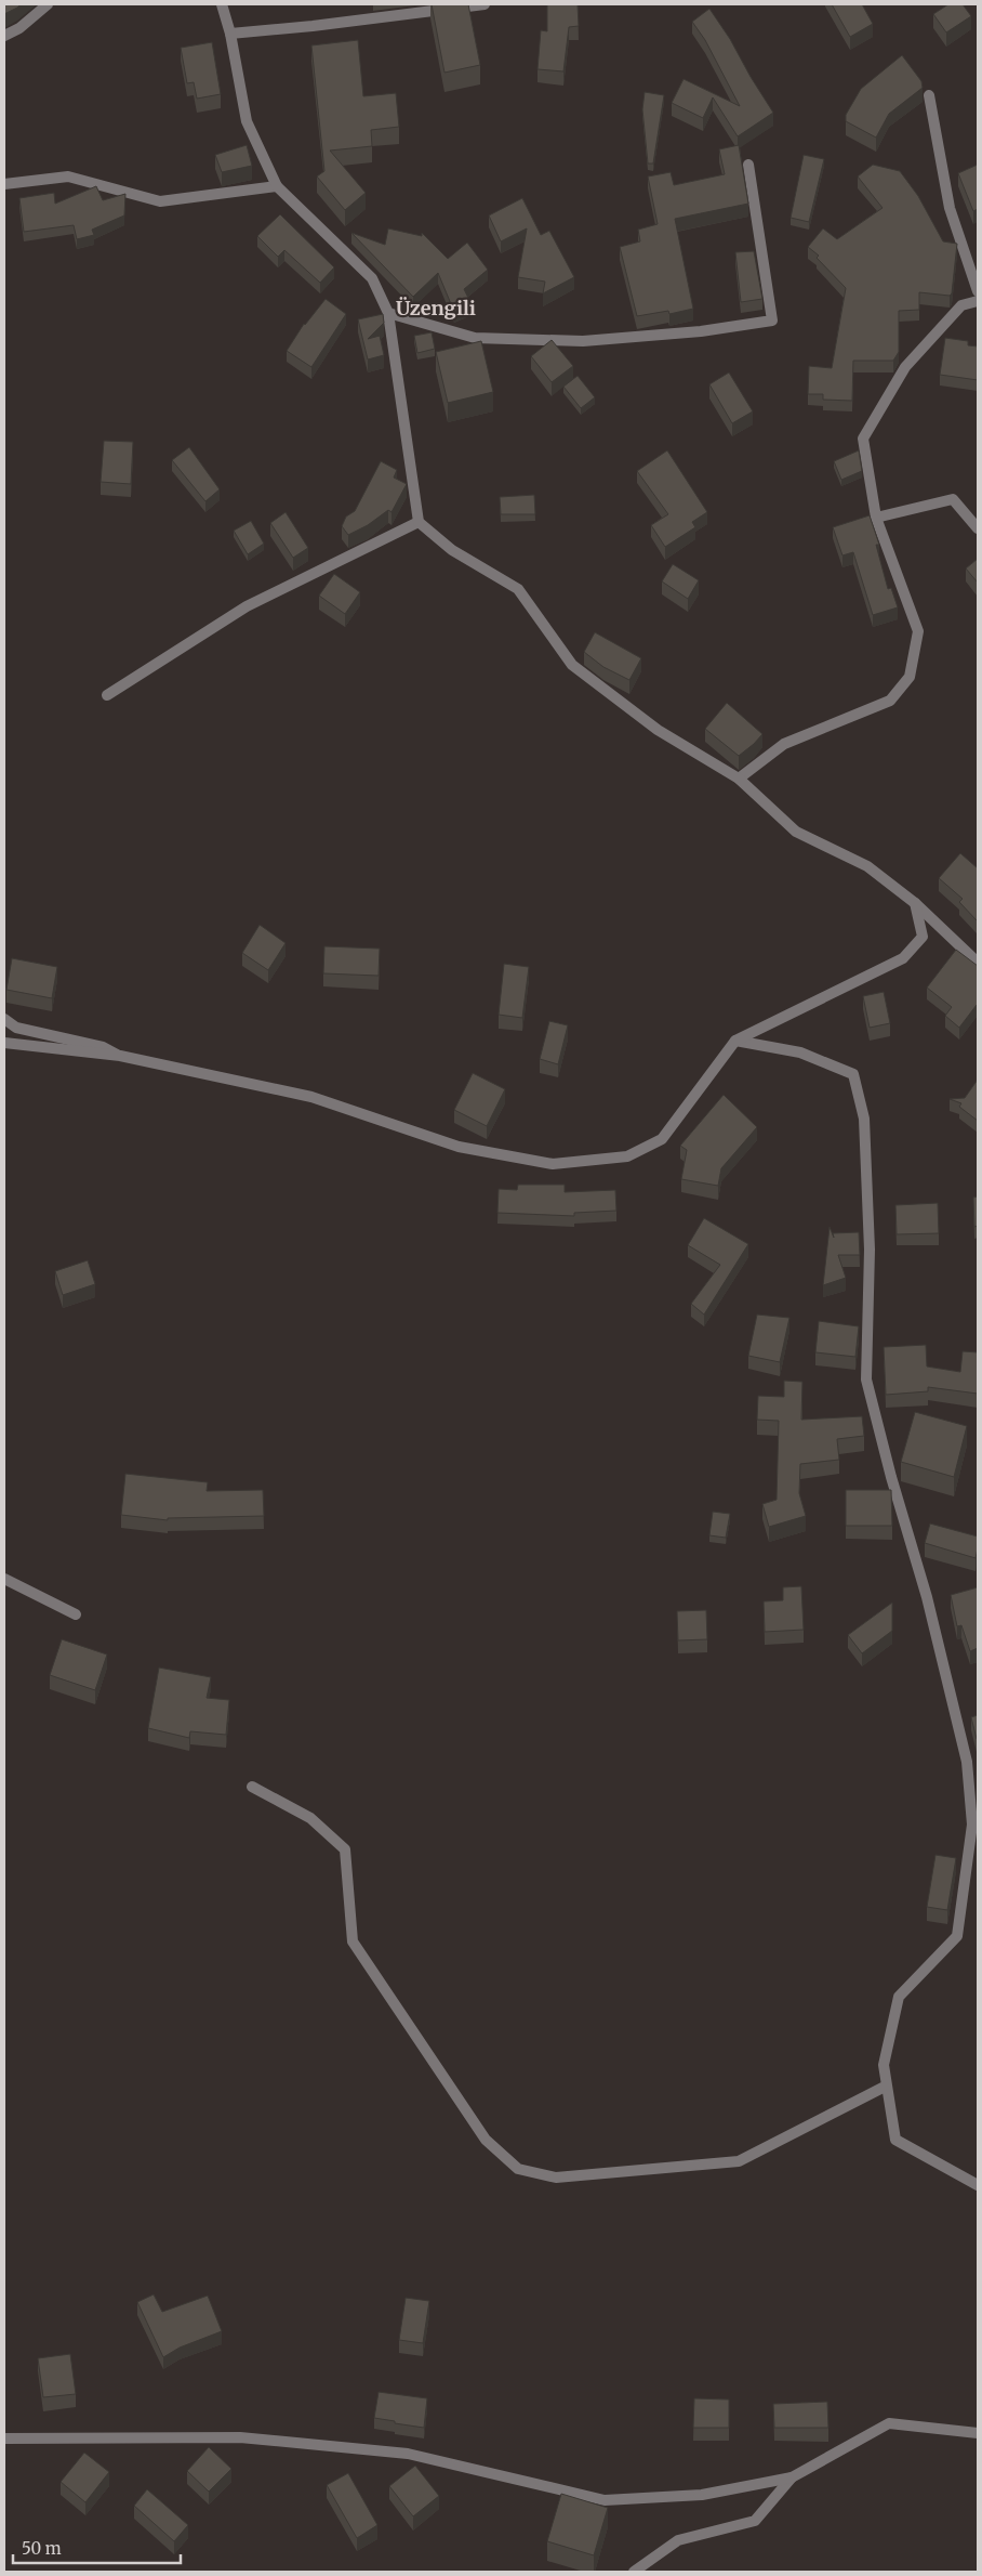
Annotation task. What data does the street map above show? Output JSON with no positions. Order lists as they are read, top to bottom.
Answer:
{
  "districts": ["Üzengili"],
  "scale_bar": "50 m"
}
